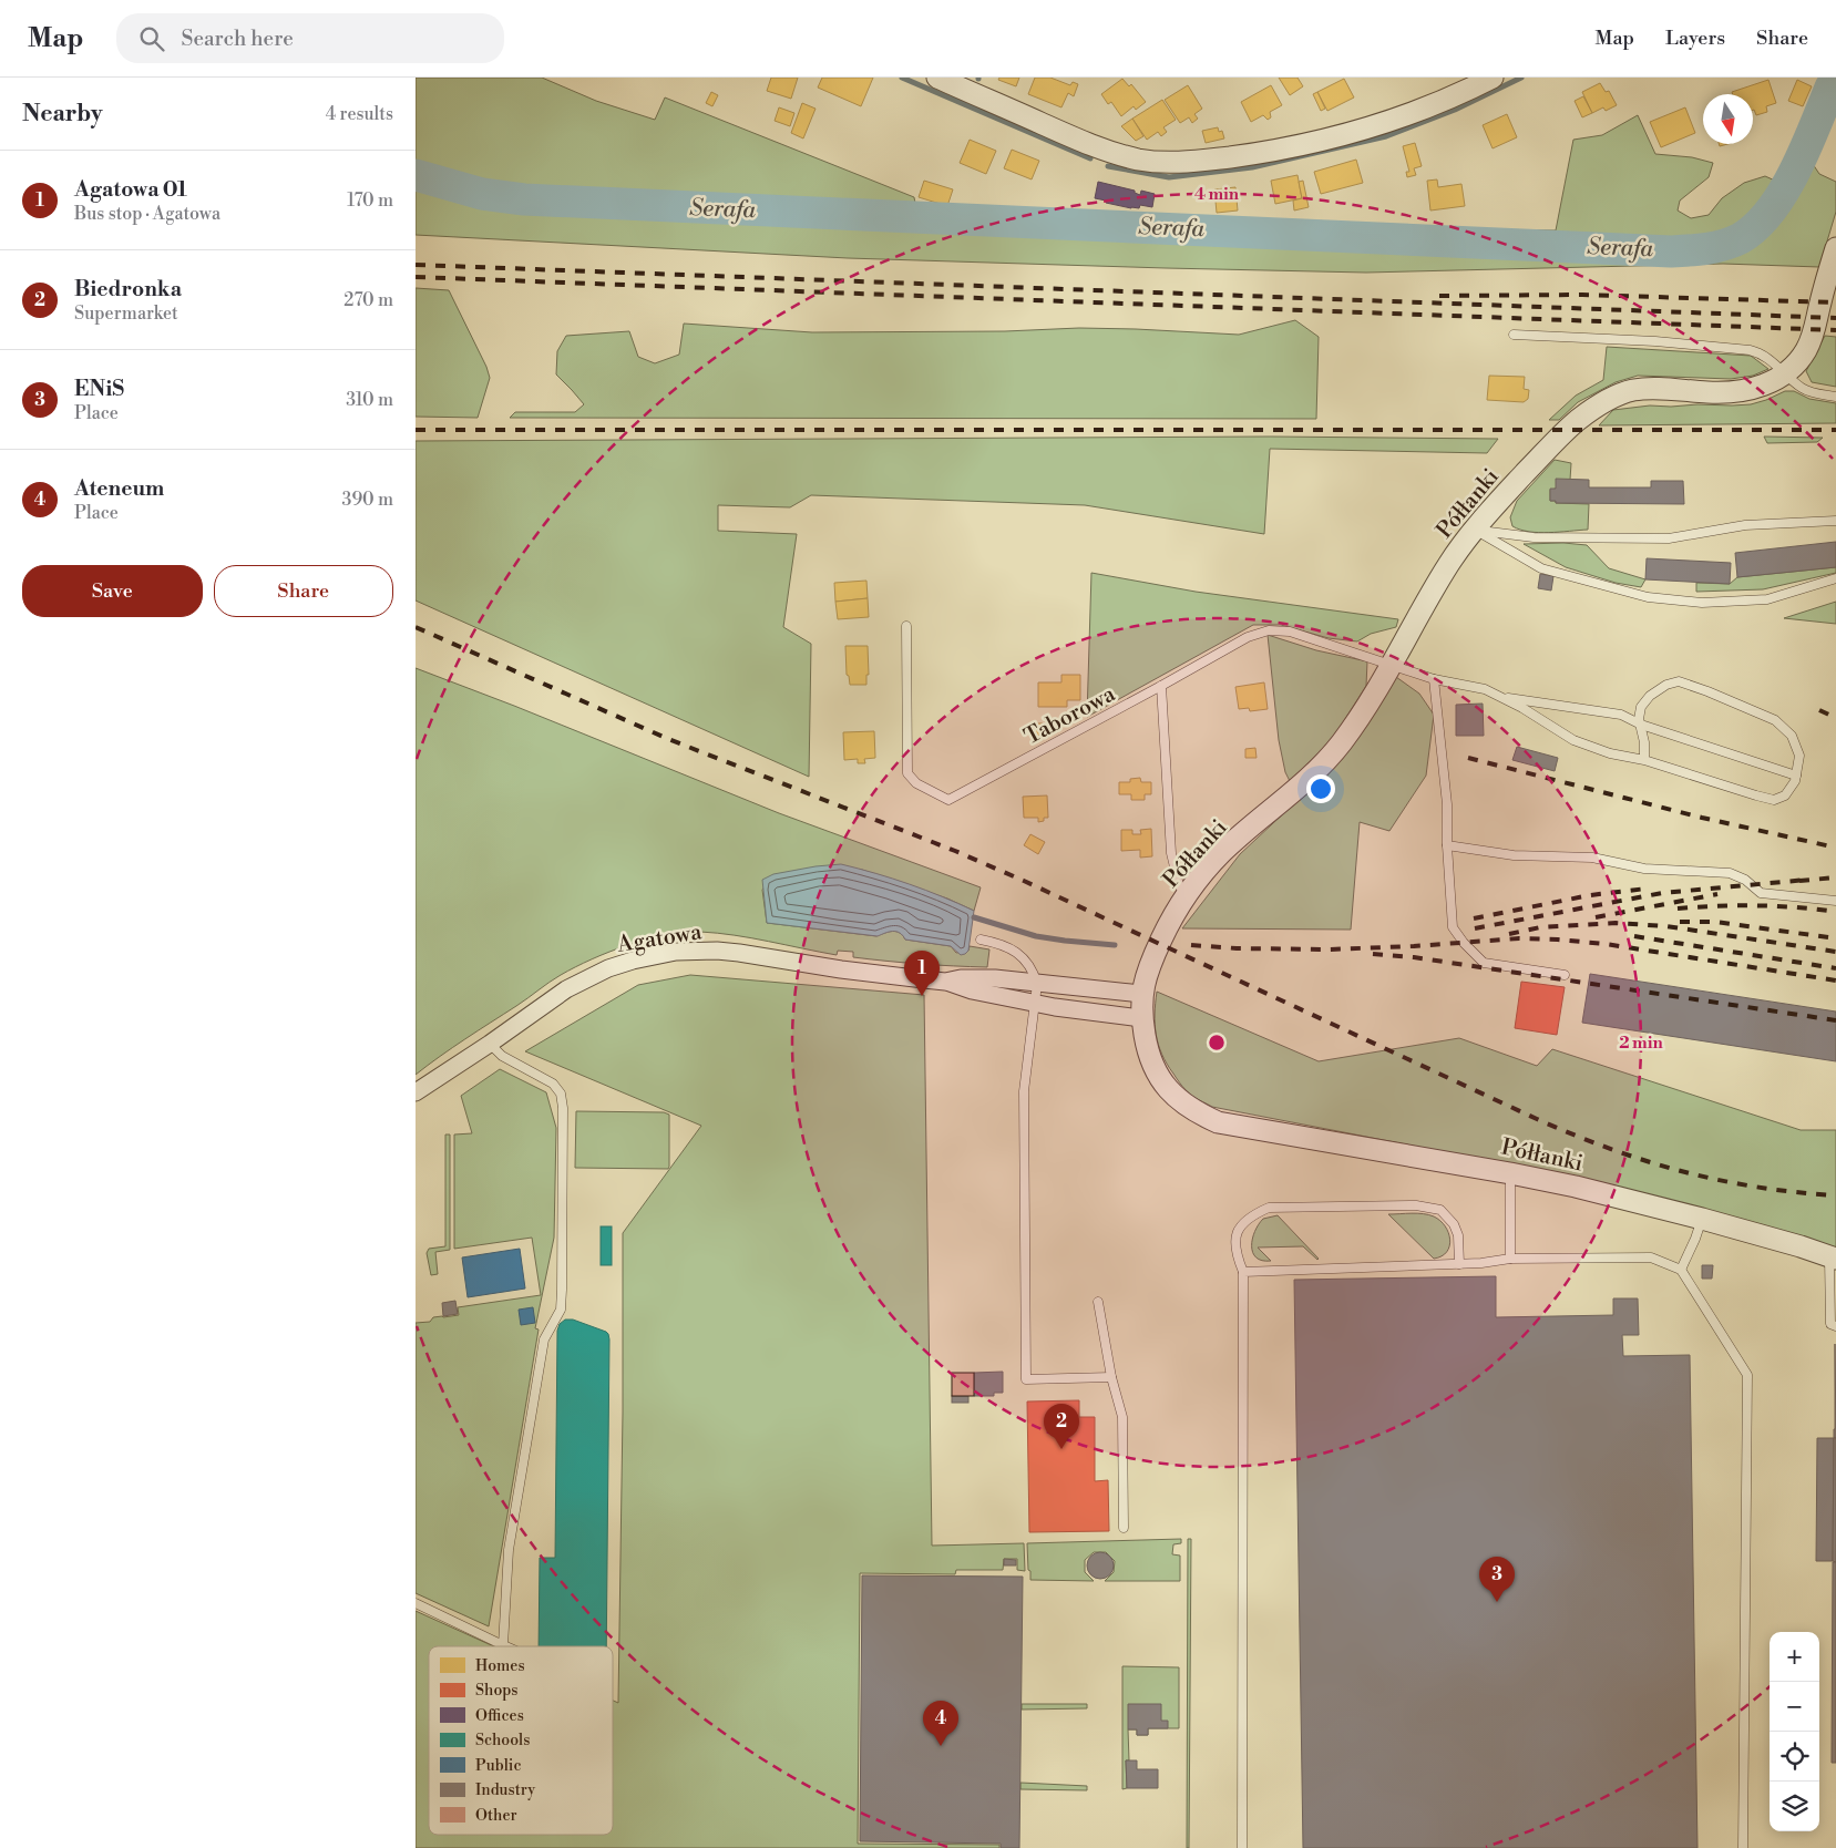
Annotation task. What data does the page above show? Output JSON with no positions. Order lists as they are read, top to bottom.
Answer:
{
  "streets": {
    "street": ["Półłanki", "Agatowa"],
    "lane": ["Taborowa"]
  },
  "crossings": [
    ["Półłanki", "Taborowa"],
    ["Półłanki", "Agatowa"]
  ],
  "water": ["Serafa"],
  "legend": [
    "Homes",
    "Shops",
    "Offices",
    "Schools",
    "Public",
    "Industry",
    "Other"
  ],
  "north": "bottom",
  "page": {
    "header": "Map",
    "search": "Search here",
    "nav": ["Map", "Layers", "Share"],
    "heading": ["Nearby", "4 results"],
    "list": [
      {
        "mark": "1",
        "name": "Agatowa 01",
        "note": "Bus stop · Agatowa",
        "value": "170 m"
      },
      {
        "mark": "2",
        "name": "Biedronka",
        "note": "Supermarket",
        "value": "270 m"
      },
      {
        "mark": "3",
        "name": "ENiS",
        "note": "Place",
        "value": "310 m"
      },
      {
        "mark": "4",
        "name": "Ateneum",
        "note": "Place",
        "value": "390 m"
      }
    ],
    "buttons": ["Save", "Share"],
    "pins": [
      "1",
      "2",
      "3",
      "4"
    ],
    "map_buttons": ["+", "−"]
  },
  "rings": ["4 min", "2 min"]
}
